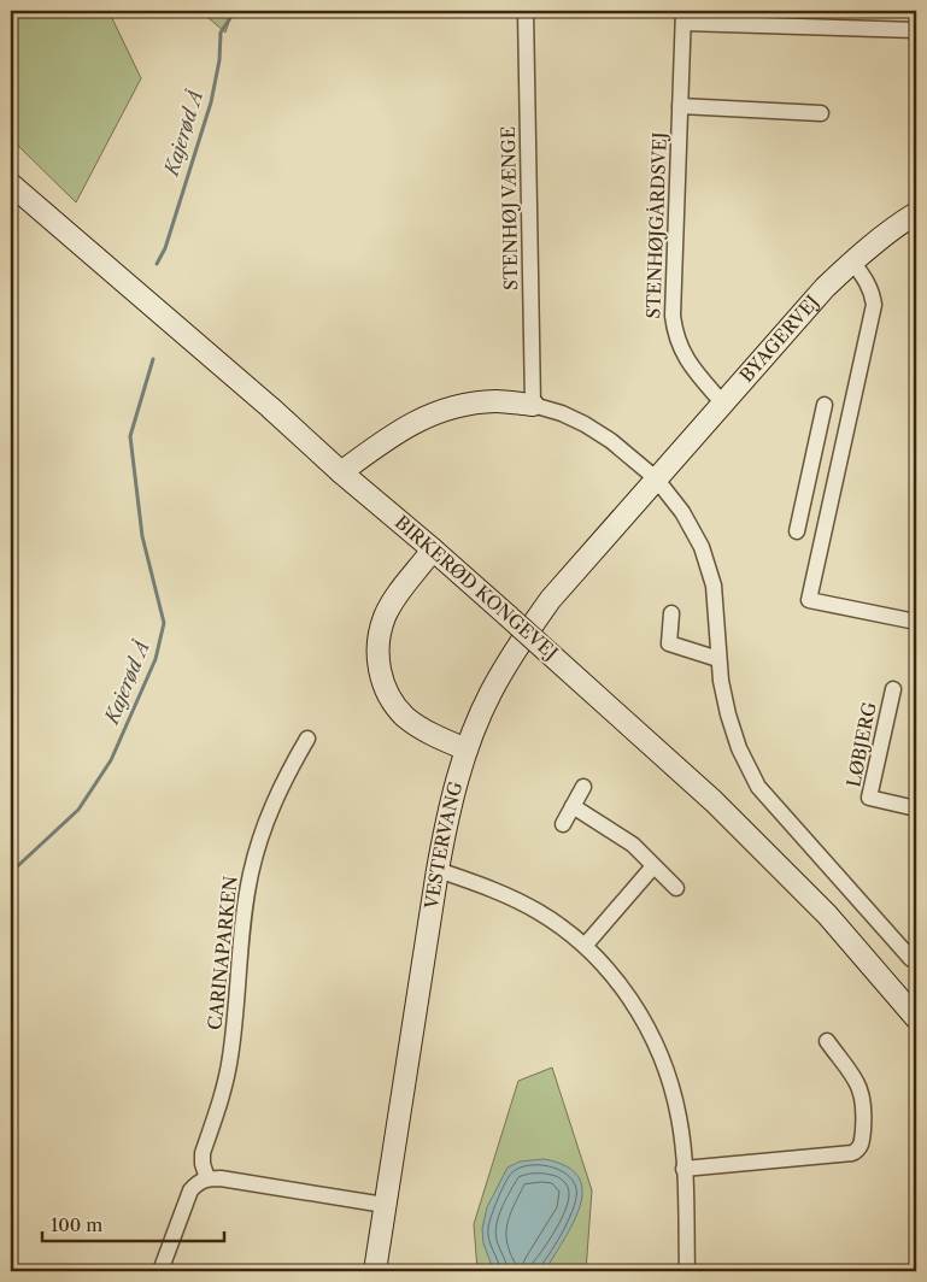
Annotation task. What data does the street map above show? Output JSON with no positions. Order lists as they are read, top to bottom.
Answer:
{
  "streets": {
    "main road": ["BYAGERVEJ", "BIRKERØD KONGEVEJ", "VESTERVANG"],
    "street": [
      "STENHØJ VÆNGE",
      "STENHØJGÅRDSVEJ",
      "LØBJERG",
      "CARINAPARKEN"
    ]
  },
  "crossings": [
    ["STENHØJGÅRDSVEJ", "BYAGERVEJ"],
    ["BYAGERVEJ", "VESTERVANG"]
  ],
  "water": ["Kajerød Å"],
  "scale_bar": "100 m"
}
